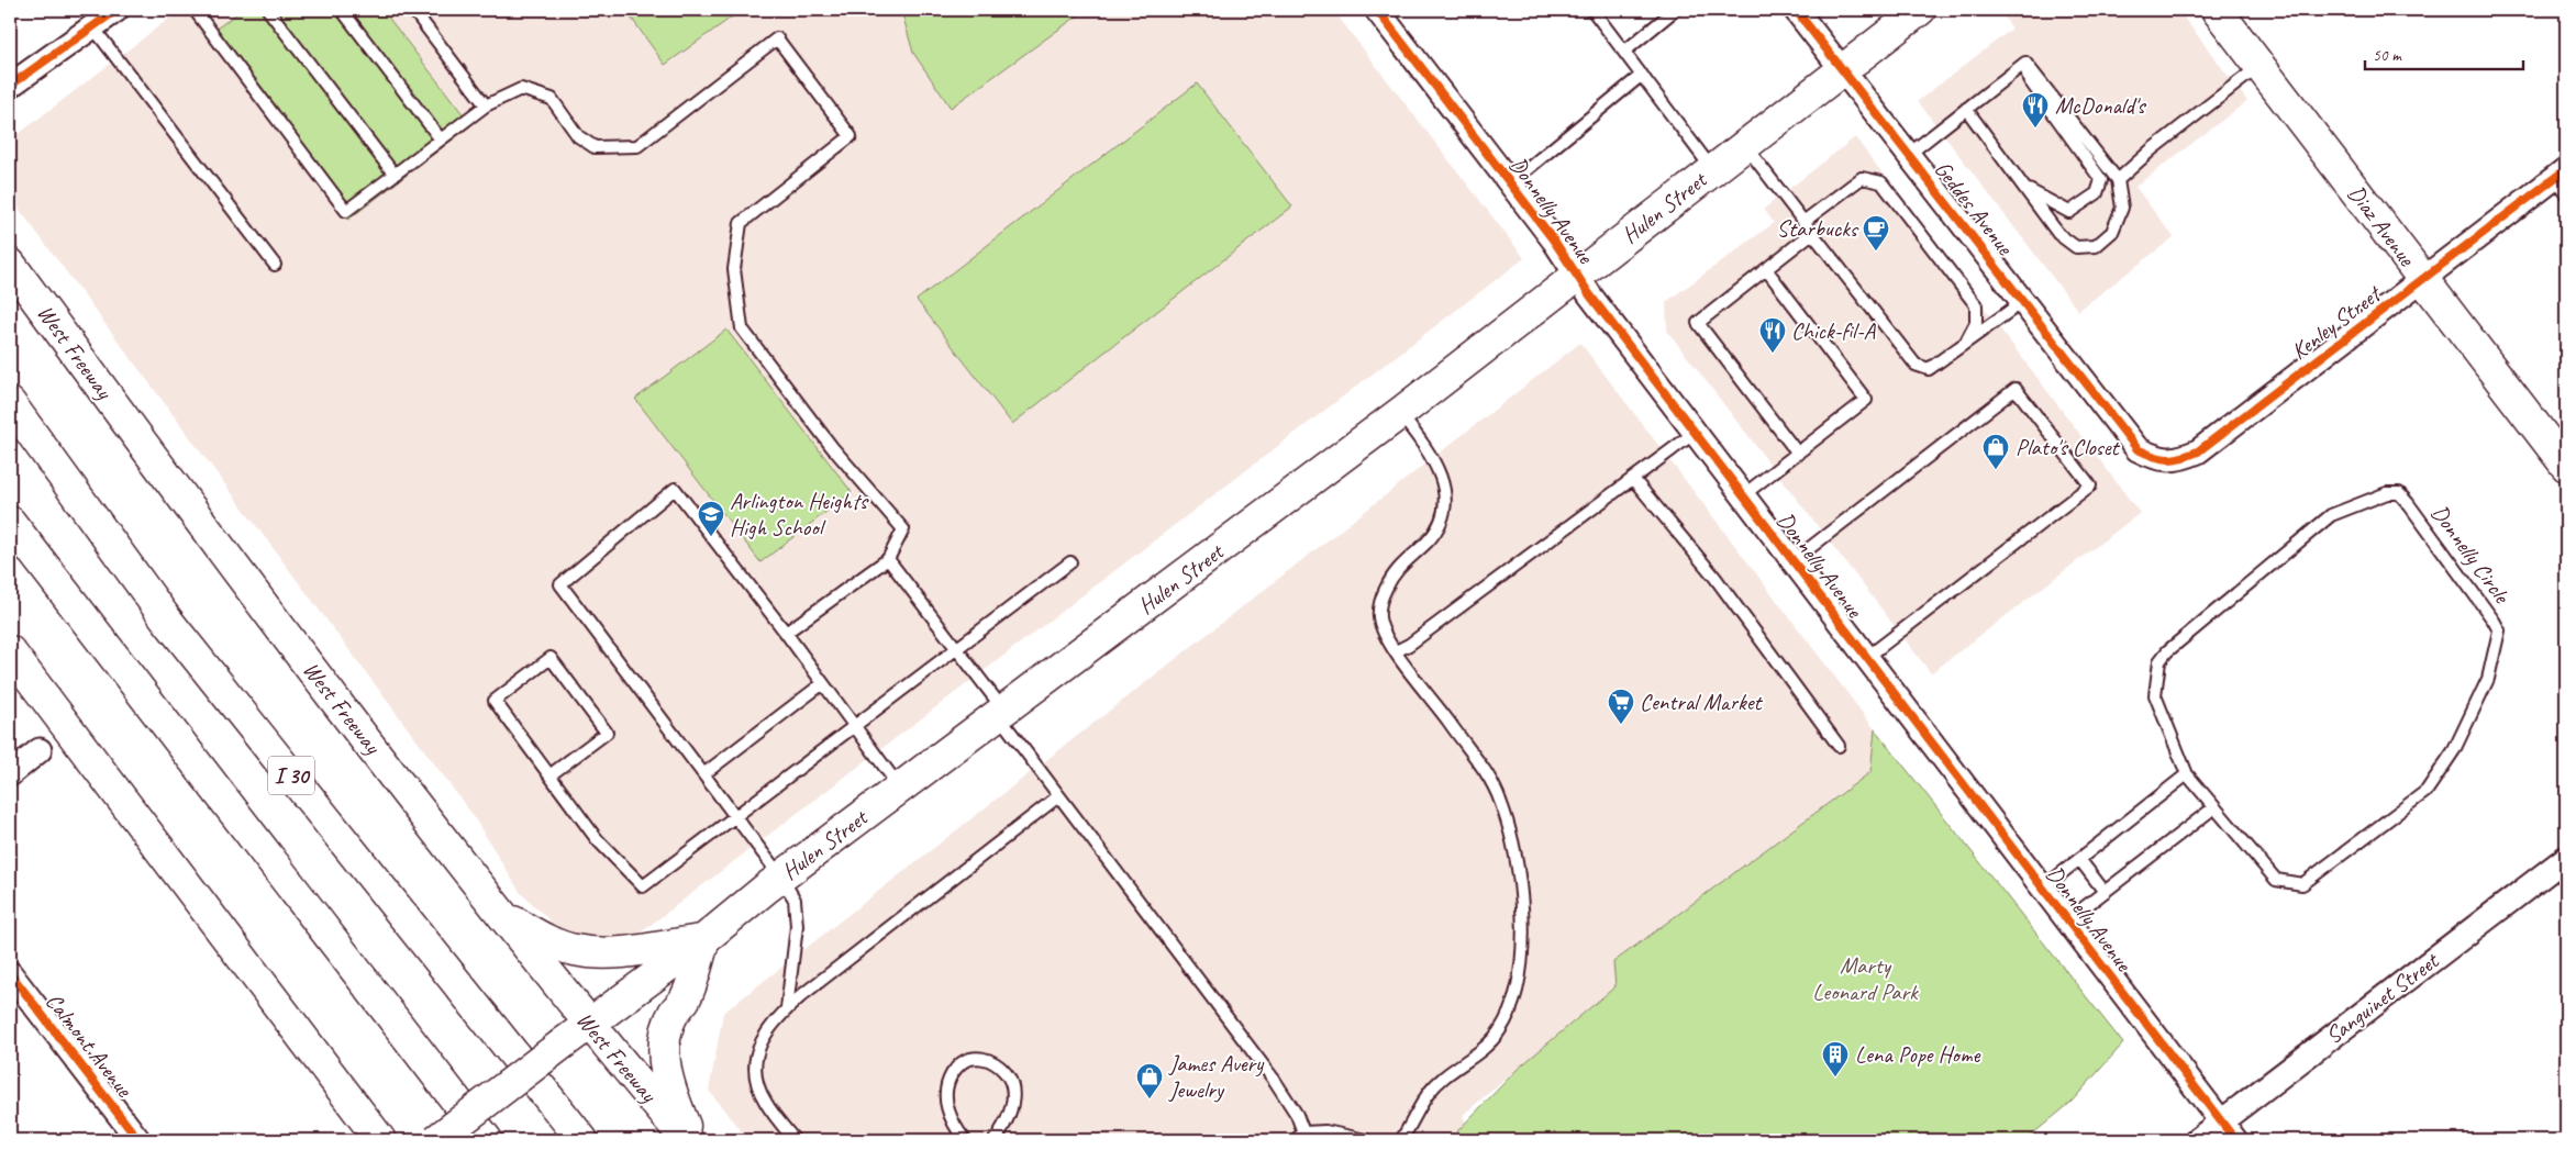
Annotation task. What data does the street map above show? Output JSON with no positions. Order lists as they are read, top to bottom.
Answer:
{
  "streets": {
    "main road": [
      "Hulen Street",
      "Diaz Avenue",
      "West Freeway",
      "I 30"
    ],
    "street": [
      "Geddes Avenue",
      "Donnelly Avenue",
      "Kenley Street",
      "Sanguinet Street",
      "Calmont Avenue"
    ],
    "lane": ["Donnelly Circle"]
  },
  "crossings": [
    ["Hulen Street", "Geddes Avenue"],
    ["Hulen Street", "Donnelly Avenue"],
    ["Hulen Street", "West Freeway"],
    ["Geddes Avenue", "Kenley Street"],
    ["Donnelly Avenue", "Sanguinet Street"],
    ["Diaz Avenue", "Kenley Street"]
  ],
  "parks": ["Marty Leonard Park"],
  "places": {
    "restaurant": ["McDonald's", "Chick-fil-A"],
    "cafe": ["Starbucks"],
    "shop": ["Plato's Closet", "James Avery Jewelry"],
    "school or university": ["Arlington Heights High School"],
    "supermarket": ["Central Market"],
    "building": ["Lena Pope Home"]
  },
  "scale_bar": "50 m"
}
